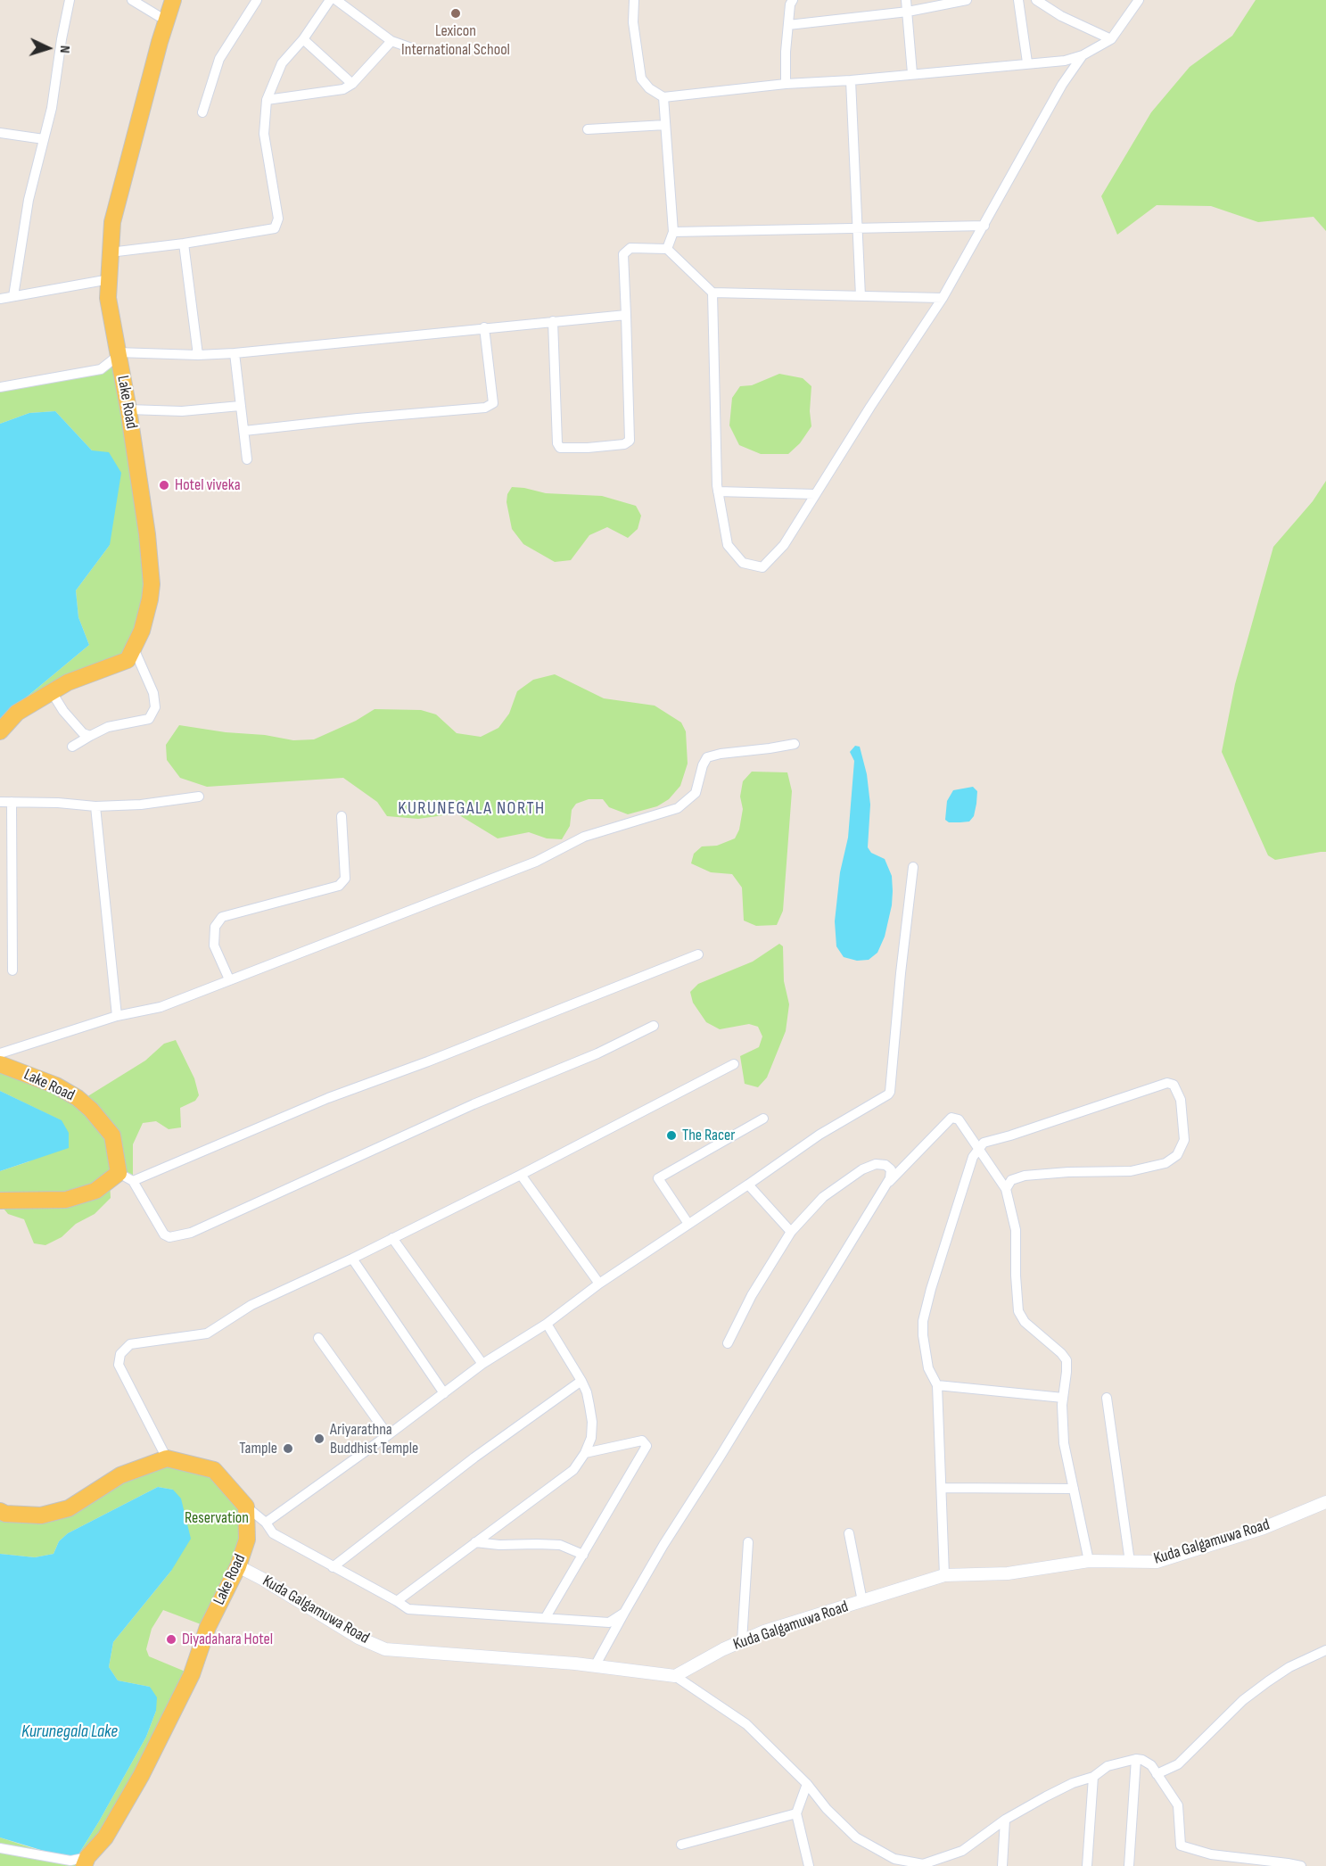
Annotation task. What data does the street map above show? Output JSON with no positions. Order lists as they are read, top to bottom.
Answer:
{
  "streets": {
    "main road": ["Lake Road"],
    "street": ["Kuda Galgamuwa Road"]
  },
  "crossings": [
    ["Lake Road", "Kuda Galgamuwa Road"]
  ],
  "districts": ["KURUNEGALA NORTH"],
  "water": ["Kurunegala Lake"],
  "parks": ["Reservation"],
  "places": [
    "Lexicon International School",
    "Hotel viveka",
    "The Racer",
    "Ariyarathna Buddhist Temple",
    "Tample",
    "Diyadahara Hotel"
  ],
  "north": "right"
}
